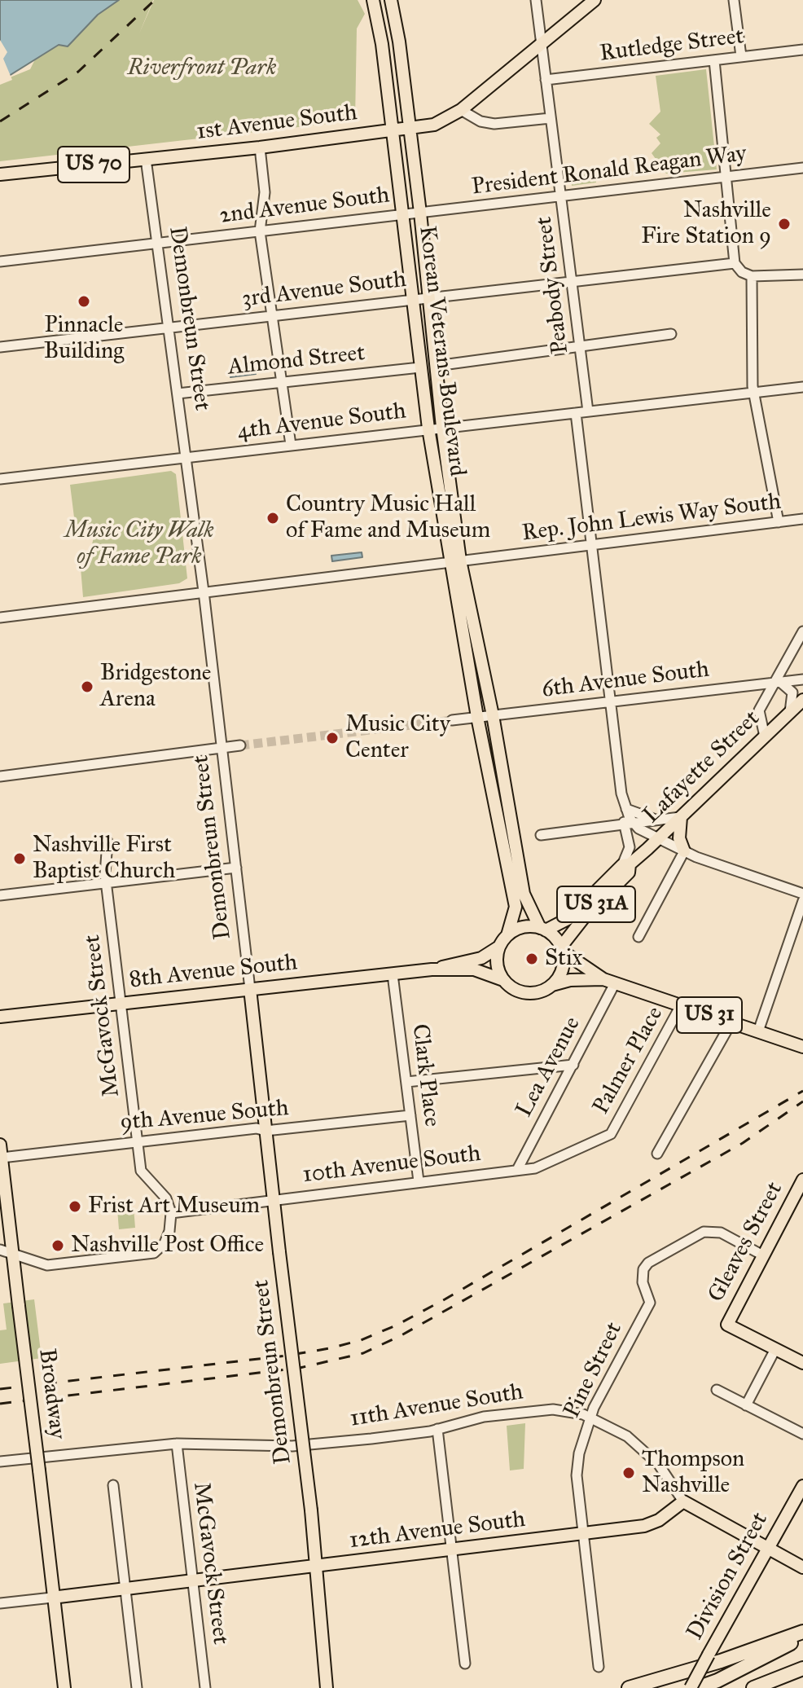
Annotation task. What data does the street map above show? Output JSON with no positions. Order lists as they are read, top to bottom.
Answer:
{
  "streets": {
    "main road": [
      "1st Avenue South",
      "US 70",
      "Demonbreun Street",
      "Korean Veterans Boulevard",
      "Lafayette Street",
      "US 31A",
      "8th Avenue South",
      "US 31",
      "Gleaves Street",
      "Broadway",
      "12th Avenue South",
      "Division Street"
    ],
    "street": [
      "Rutledge Street",
      "President Ronald Reagan Way",
      "2nd Avenue South",
      "Peabody Street",
      "3rd Avenue South",
      "Almond Street",
      "4th Avenue South",
      "Rep. John Lewis Way South",
      "6th Avenue South",
      "McGavock Street",
      "Palmer Place",
      "Lea Avenue",
      "Clark Place",
      "9th Avenue South",
      "10th Avenue South",
      "Pine Street",
      "11th Avenue South"
    ]
  },
  "crossings": [
    ["Rutledge Street", "Peabody Street"],
    ["1st Avenue South", "US 70"],
    ["1st Avenue South", "Demonbreun Street"],
    ["1st Avenue South", "Korean Veterans Boulevard"],
    ["US 70", "Peabody Street"],
    ["President Ronald Reagan Way", "2nd Avenue South"],
    ["President Ronald Reagan Way", "Peabody Street"],
    ["President Ronald Reagan Way", "Korean Veterans Boulevard"],
    ["2nd Avenue South", "Demonbreun Street"],
    ["2nd Avenue South", "Korean Veterans Boulevard"],
    ["Peabody Street", "3rd Avenue South"],
    ["Peabody Street", "4th Avenue South"],
    ["3rd Avenue South", "Demonbreun Street"],
    ["3rd Avenue South", "Korean Veterans Boulevard"],
    ["Demonbreun Street", "Almond Street"],
    ["Demonbreun Street", "4th Avenue South"],
    ["Demonbreun Street", "Rep. John Lewis Way South"],
    ["Demonbreun Street", "8th Avenue South"],
    ["Demonbreun Street", "9th Avenue South"],
    ["Demonbreun Street", "10th Avenue South"],
    ["Demonbreun Street", "12th Avenue South"],
    ["Korean Veterans Boulevard", "Almond Street"],
    ["Korean Veterans Boulevard", "4th Avenue South"],
    ["Korean Veterans Boulevard", "Rep. John Lewis Way South"],
    ["Korean Veterans Boulevard", "6th Avenue South"],
    ["Korean Veterans Boulevard", "Lafayette Street"],
    ["Korean Veterans Boulevard", "8th Avenue South"],
    ["Korean Veterans Boulevard", "US 31"],
    ["Lafayette Street", "8th Avenue South"],
    ["Lafayette Street", "US 31"],
    ["8th Avenue South", "US 31"],
    ["8th Avenue South", "McGavock Street"],
    ["8th Avenue South", "Clark Place"],
    ["US 31", "Palmer Place"],
    ["US 31", "Lea Avenue"],
    ["McGavock Street", "9th Avenue South"],
    ["McGavock Street", "10th Avenue South"],
    ["McGavock Street", "11th Avenue South"],
    ["McGavock Street", "12th Avenue South"],
    ["Palmer Place", "10th Avenue South"],
    ["Lea Avenue", "10th Avenue South"],
    ["Clark Place", "9th Avenue South"],
    ["Clark Place", "10th Avenue South"],
    ["9th Avenue South", "Broadway"],
    ["Gleaves Street", "Pine Street"],
    ["Pine Street", "11th Avenue South"],
    ["Pine Street", "12th Avenue South"],
    ["Broadway", "12th Avenue South"],
    ["11th Avenue South", "12th Avenue South"]
  ],
  "parks": ["Riverfront Park", "Music City Walk of Fame Park"],
  "places": [
    "Nashville Fire Station 9",
    "Pinnacle Building",
    "Country Music Hall of Fame and Museum",
    "Bridgestone Arena",
    "Music City Center",
    "Nashville First Baptist Church",
    "Stix",
    "Frist Art Museum",
    "Nashville Post Office",
    "Thompson Nashville"
  ]
}
